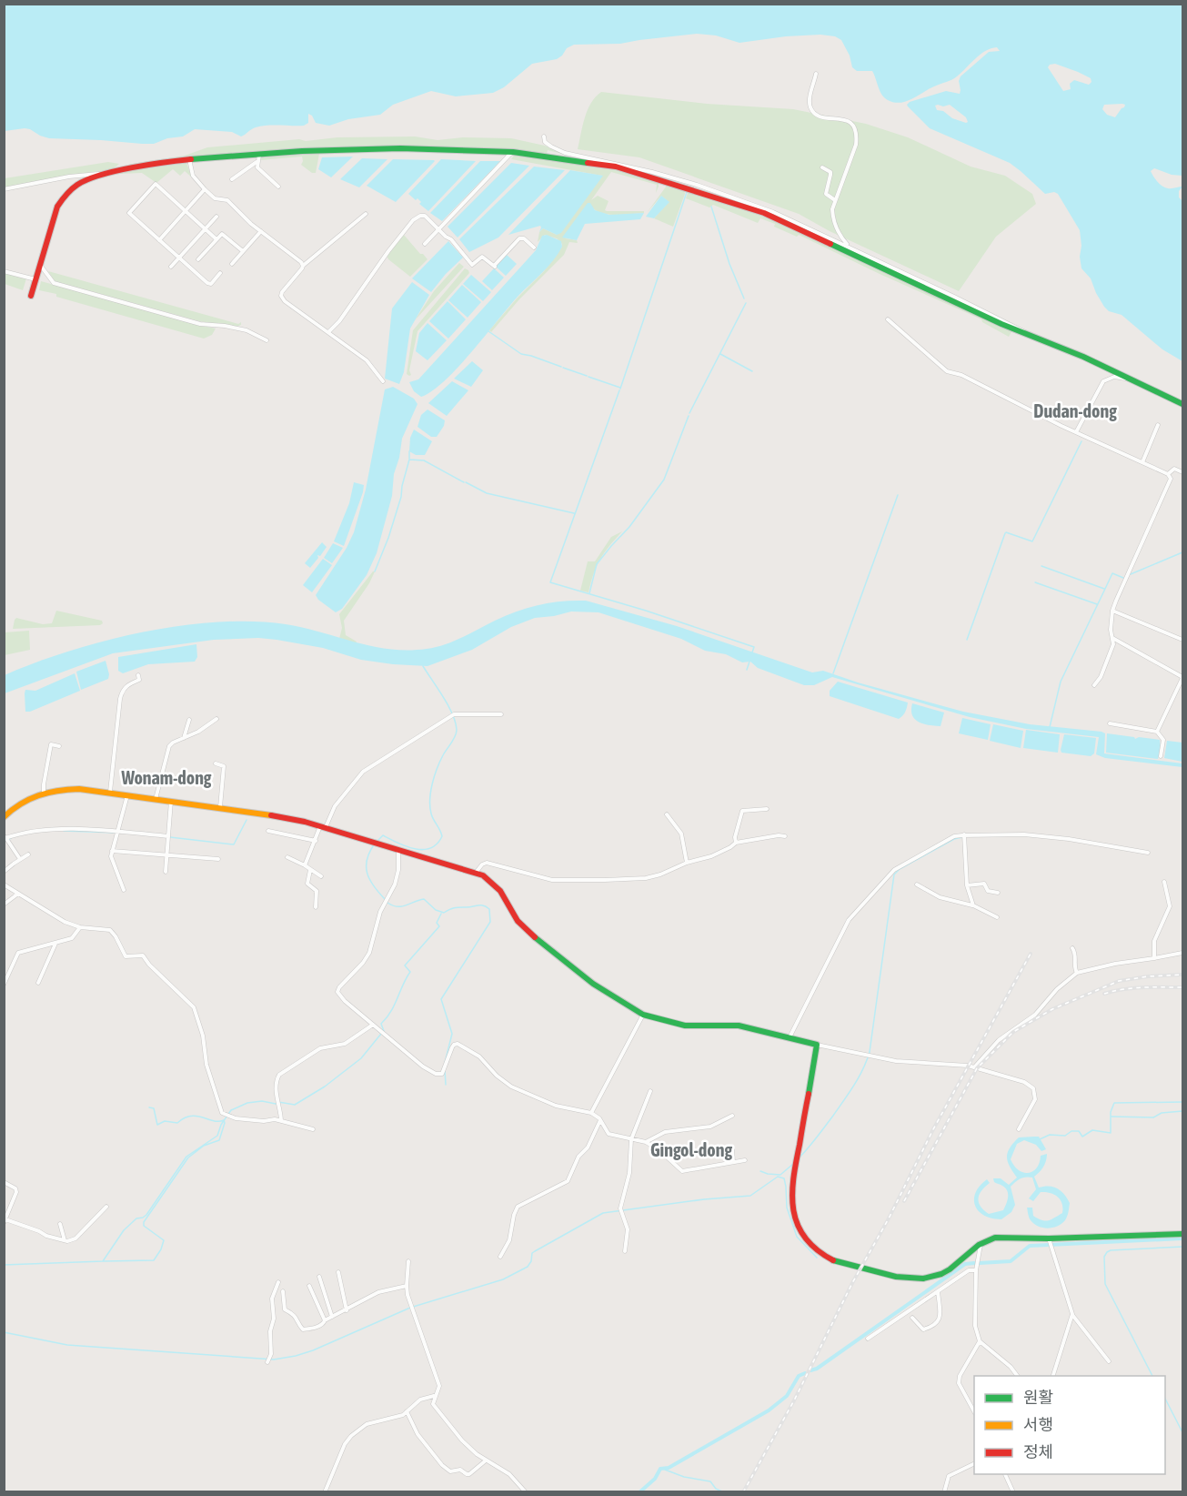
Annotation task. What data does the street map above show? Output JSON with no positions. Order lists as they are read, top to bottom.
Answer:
{
  "districts": ["Dudan-dong", "Wonam-dong", "Gingol-dong"],
  "legend": ["원활", "서행", "정체"]
}
